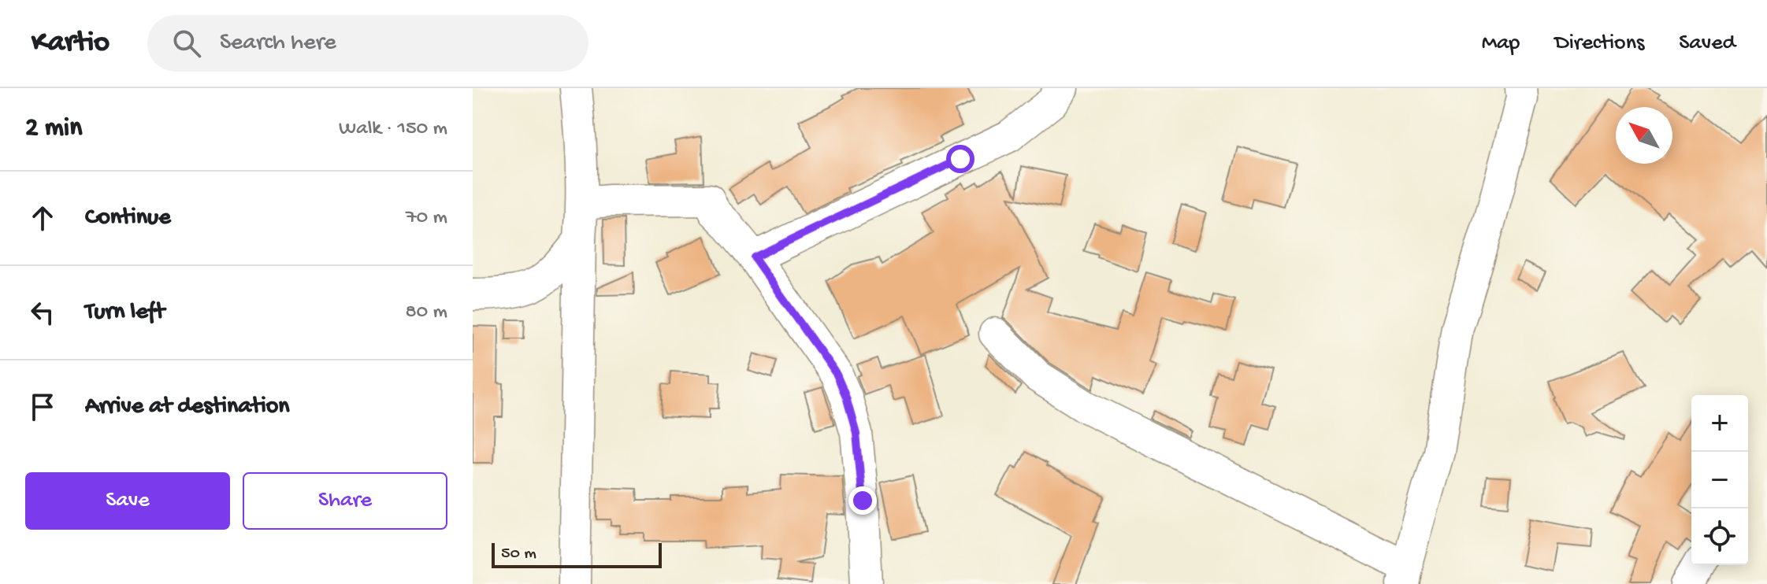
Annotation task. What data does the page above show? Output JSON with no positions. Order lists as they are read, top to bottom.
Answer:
{
  "scale_bar": "50 m",
  "north": "top left",
  "page": {
    "header": "Kartio",
    "search": "Search here",
    "nav": ["Map", "Directions", "Saved"],
    "heading": ["2 min", "Walk · 150 m"],
    "list": [
      ["Continue", "70 m"],
      ["Turn left", "80 m"],
      "Arrive at destination"
    ],
    "map_buttons": ["+", "−"],
    "buttons": ["Save", "Share"],
    "scale": "50 m"
  }
}
